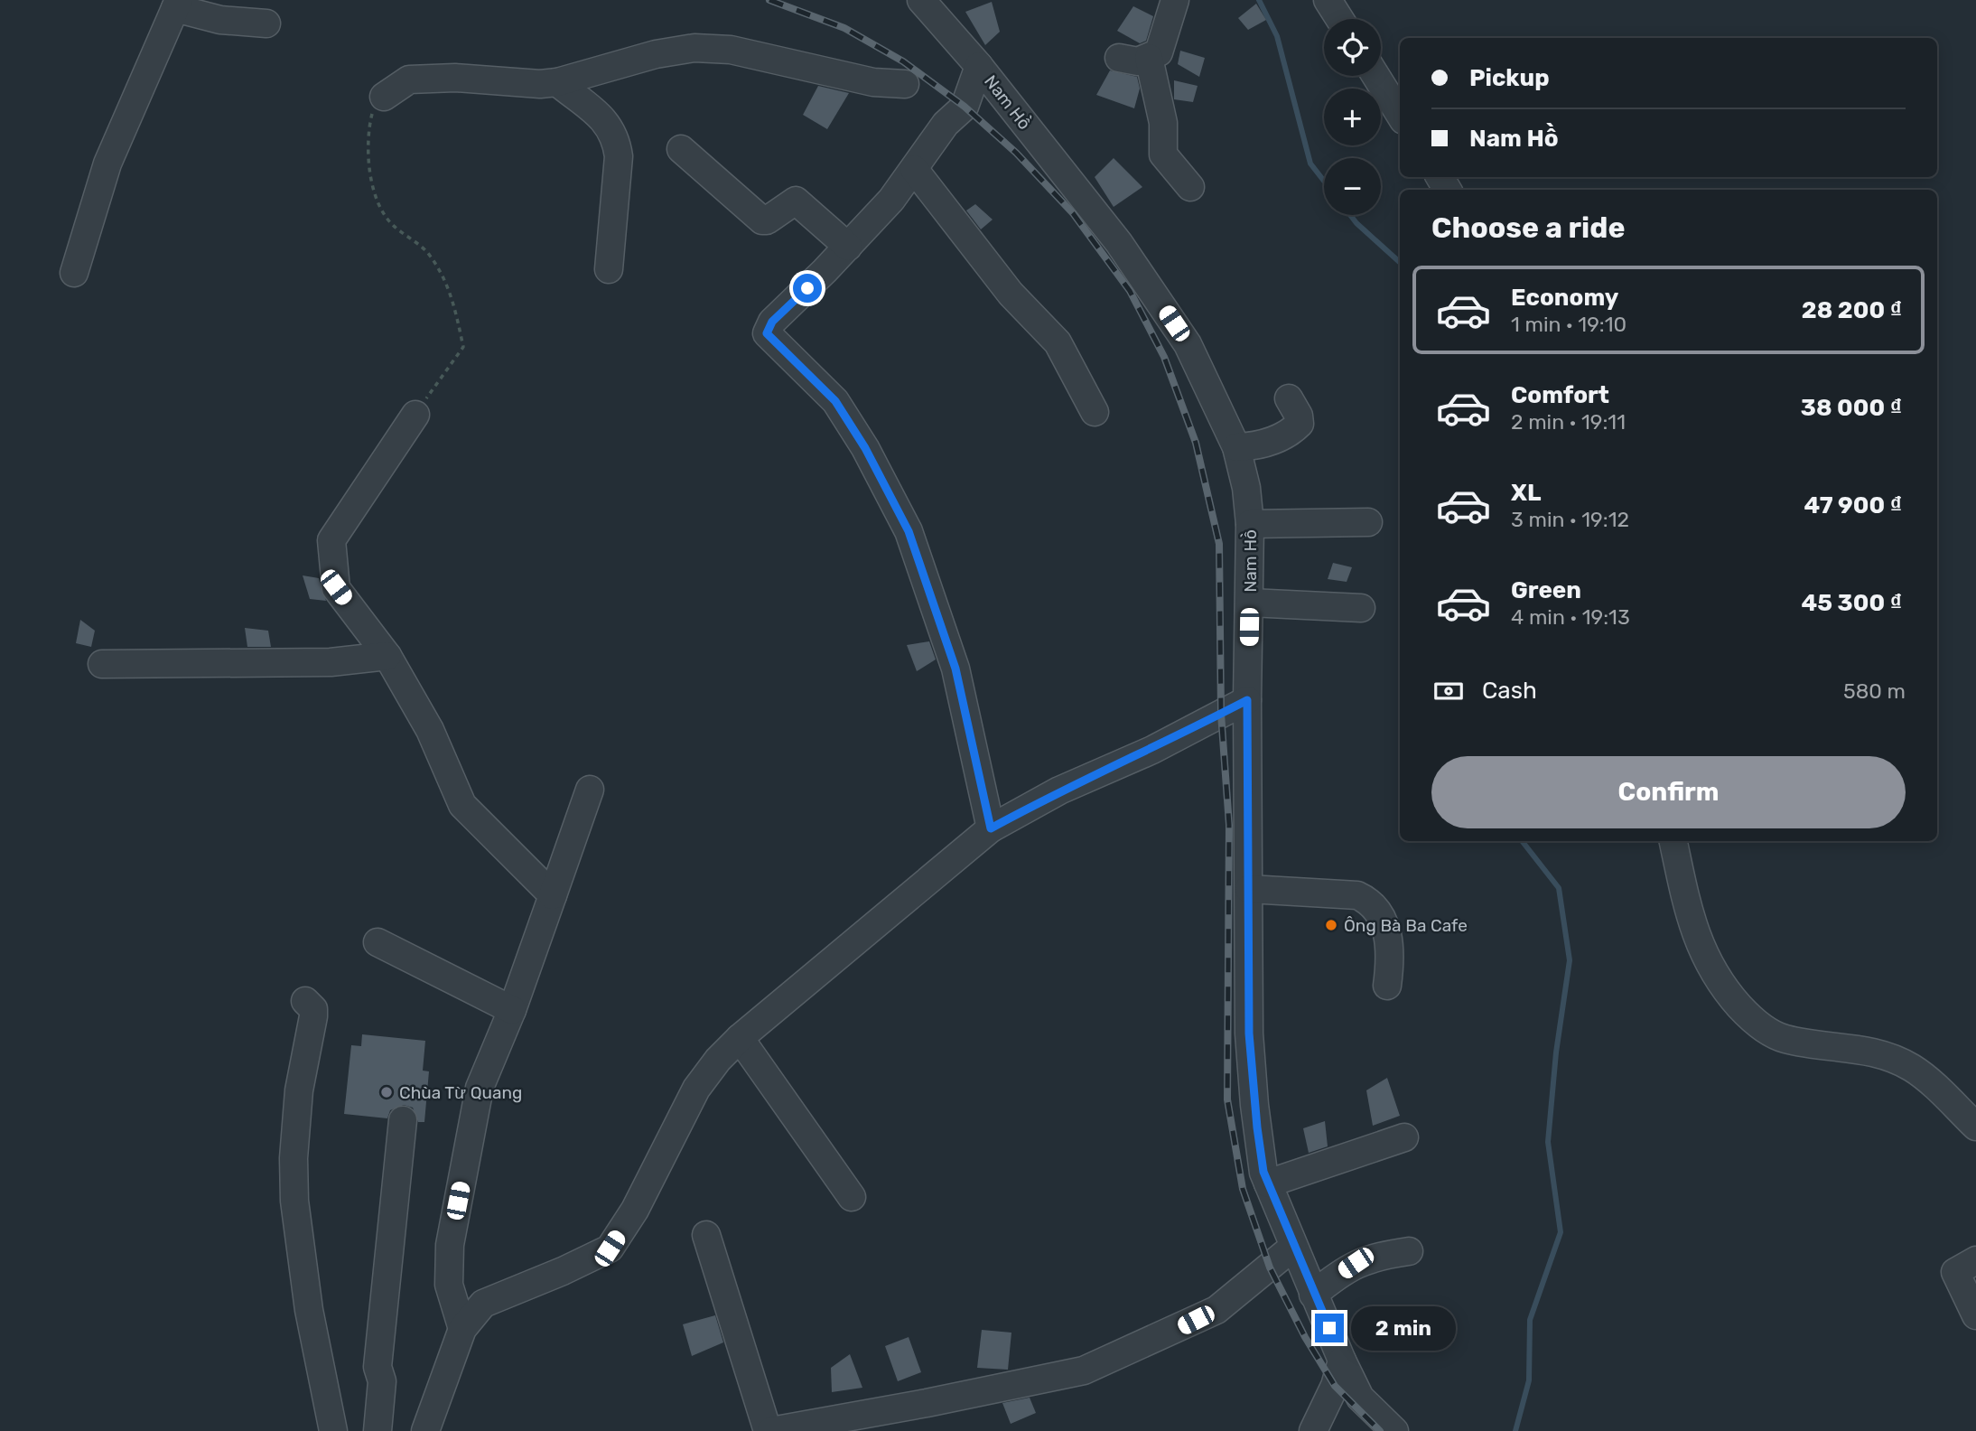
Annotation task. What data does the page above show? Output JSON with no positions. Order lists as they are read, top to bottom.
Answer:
{
  "streets": {
    "street": ["Nam Hồ"]
  },
  "places": ["Ông Bà Ba Cafe", "Chùa Từ Quang"],
  "page": {
    "map_buttons": ["+", "−"],
    "banner": ["Pickup", "Nam Hồ"],
    "heading": "Choose a ride",
    "list": [
      {
        "name": "Economy",
        "note": "1 min · 19:10",
        "value": "28 200 ₫"
      },
      {
        "name": "Comfort",
        "note": "2 min · 19:11",
        "value": "38 000 ₫"
      },
      {
        "name": "XL",
        "note": "3 min · 19:12",
        "value": "47 900 ₫"
      },
      {
        "name": "Green",
        "note": "4 min · 19:13",
        "value": "45 300 ₫"
      }
    ],
    "pay": ["Cash", "580 m"],
    "buttons": "Confirm",
    "bubble": "2 min"
  }
}
